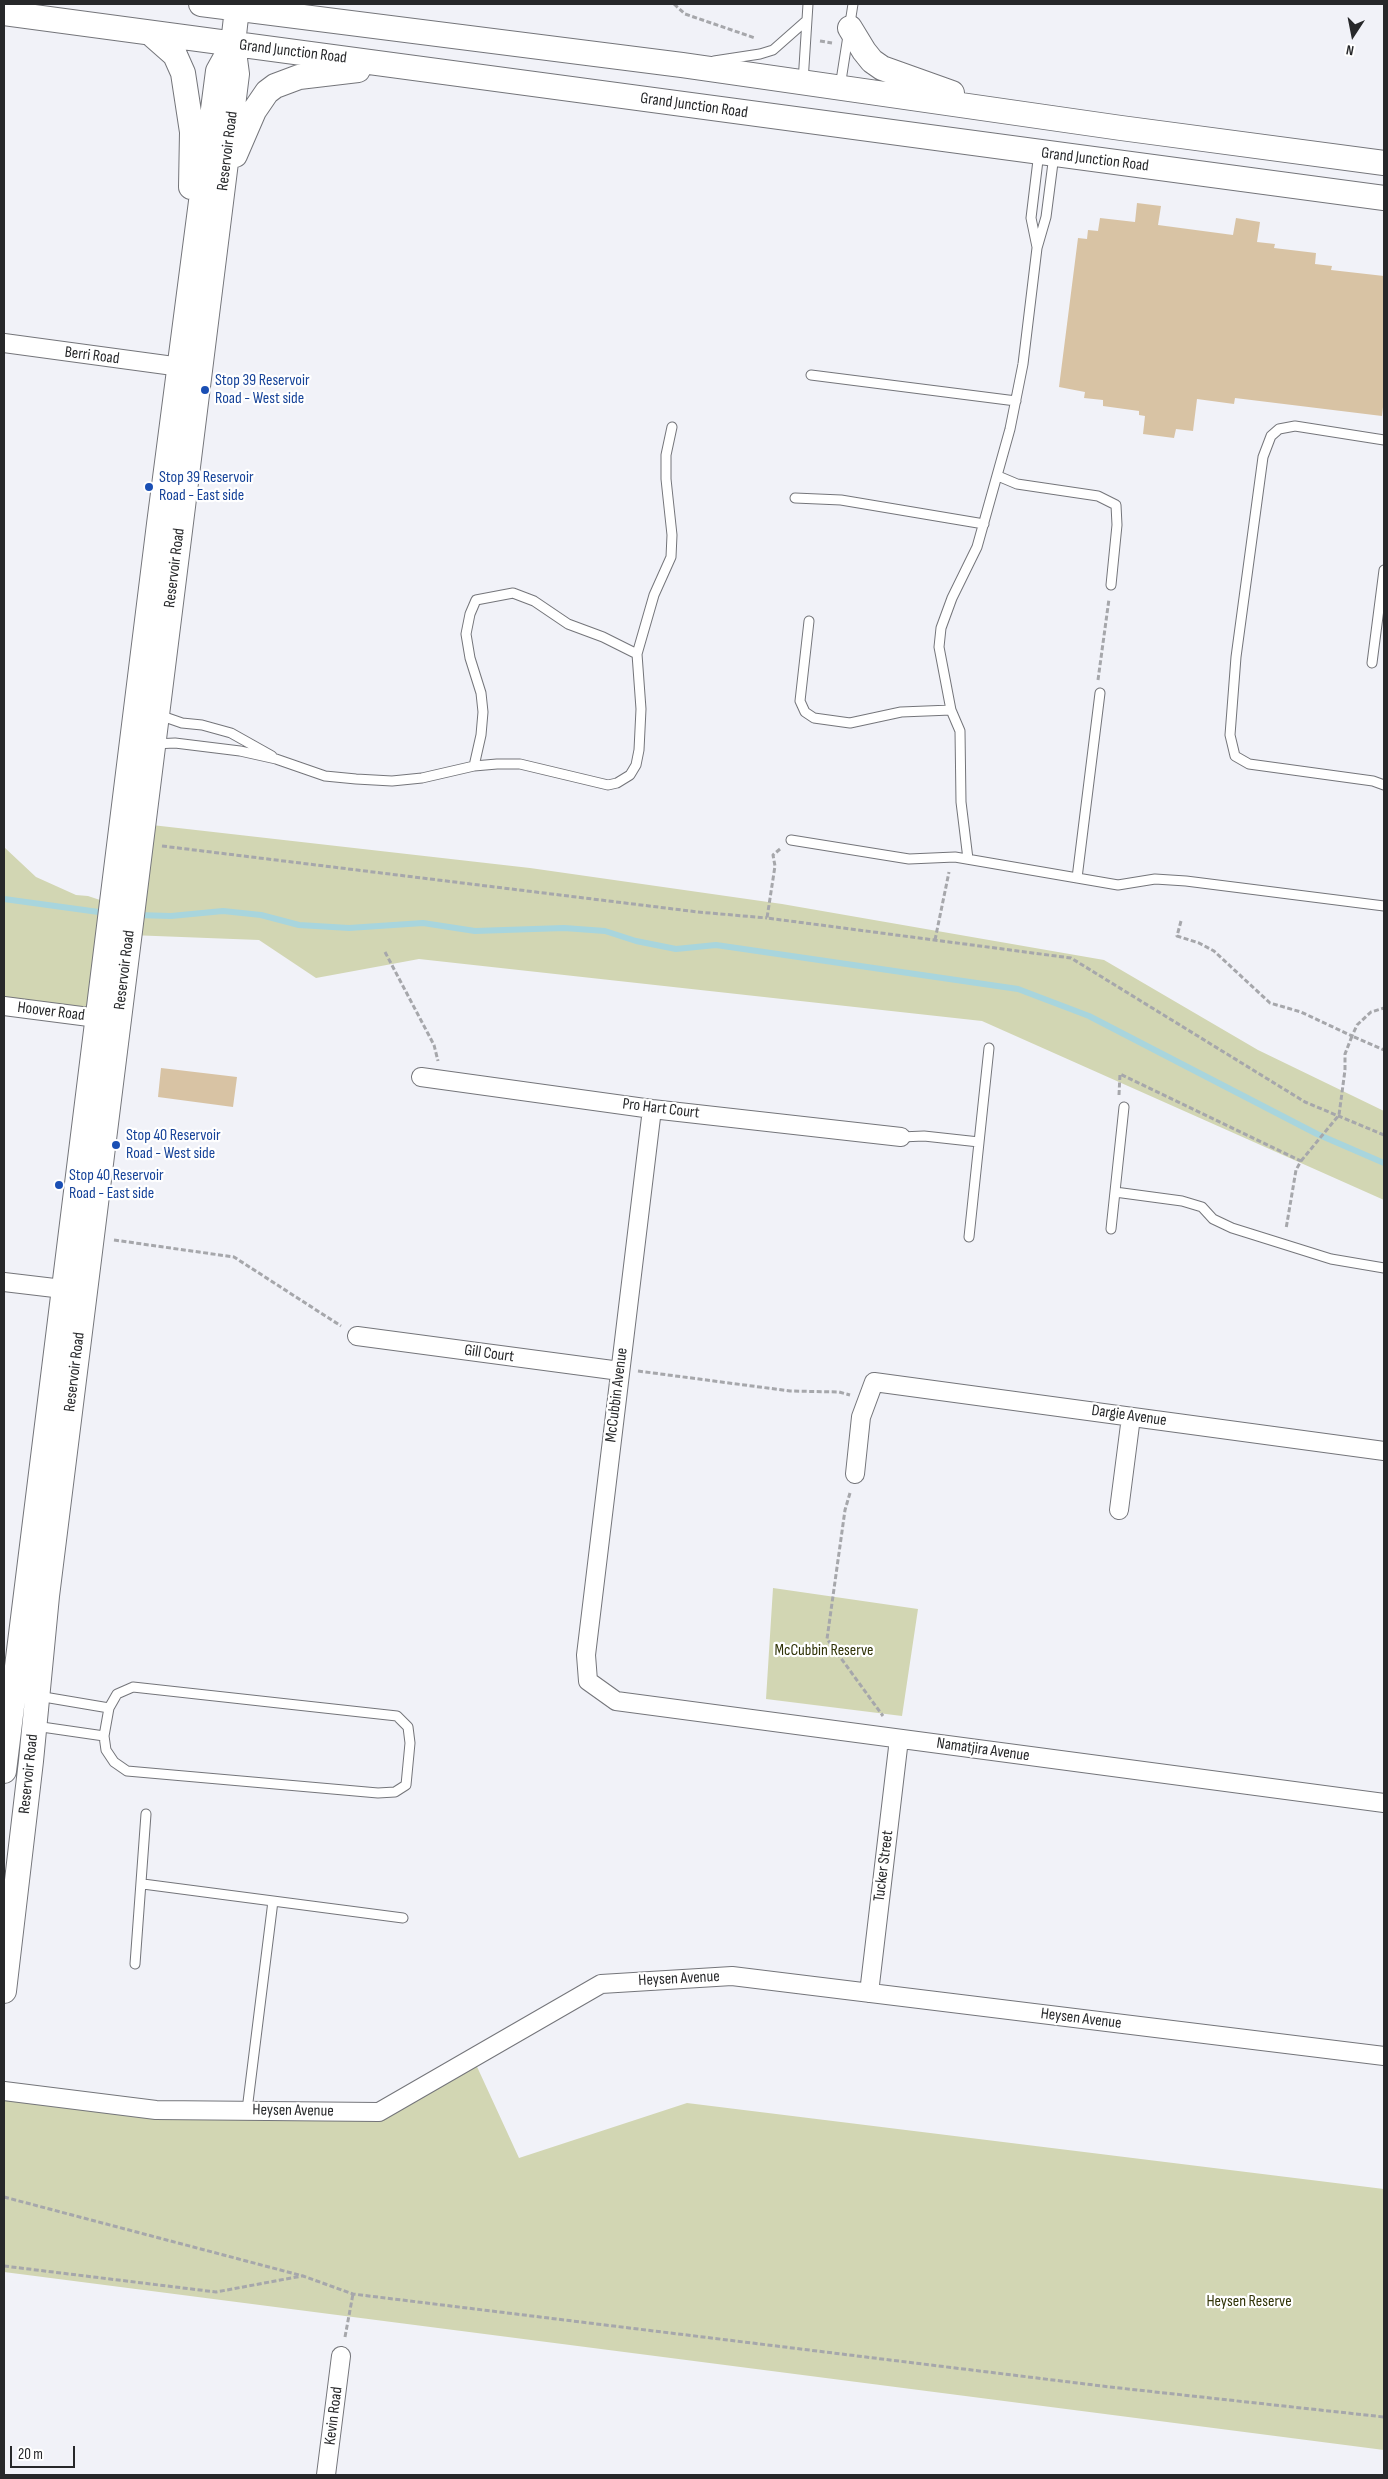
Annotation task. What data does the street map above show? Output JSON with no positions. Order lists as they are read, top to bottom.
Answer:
{
  "streets": {
    "main road": ["Grand Junction Road", "Reservoir Road"],
    "street": [
      "Berri Road",
      "Hoover Road",
      "Pro Hart Court",
      "Gill Court",
      "McCubbin Avenue",
      "Dargie Avenue",
      "Namatjira Avenue",
      "Tucker Street",
      "Heysen Avenue",
      "Kevin Road"
    ]
  },
  "crossings": [
    ["Grand Junction Road", "Reservoir Road"],
    ["Reservoir Road", "Berri Road"],
    ["Reservoir Road", "Hoover Road"],
    ["Pro Hart Court", "McCubbin Avenue"],
    ["Gill Court", "McCubbin Avenue"],
    ["McCubbin Avenue", "Namatjira Avenue"],
    ["Namatjira Avenue", "Tucker Street"],
    ["Tucker Street", "Heysen Avenue"]
  ],
  "parks": ["McCubbin Reserve", "Heysen Reserve"],
  "places": [
    "Stop 39 Reservoir Road - West side",
    "Stop 39 Reservoir Road - East side",
    "Stop 40 Reservoir Road - West side",
    "Stop 40 Reservoir Road - East side"
  ],
  "scale_bar": "20 m",
  "north": "bottom"
}
